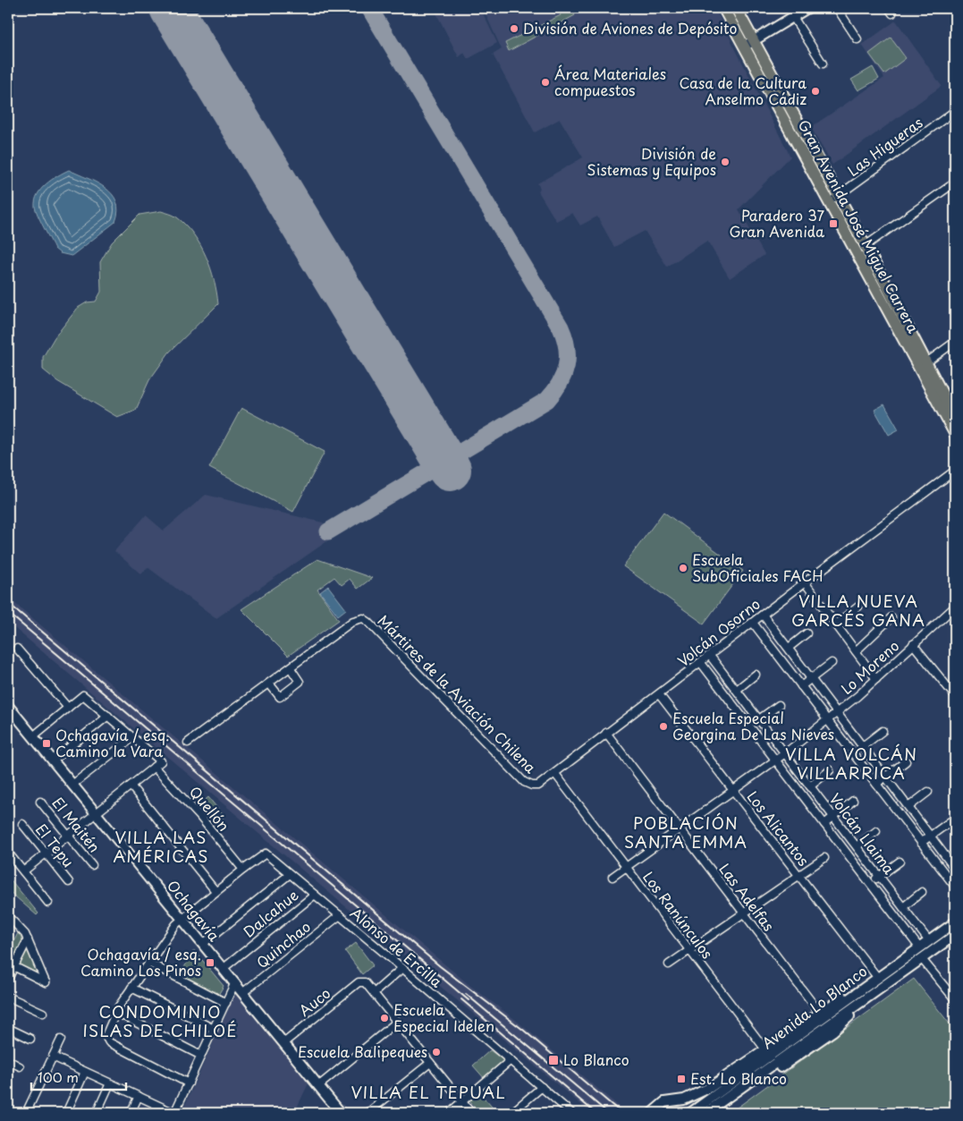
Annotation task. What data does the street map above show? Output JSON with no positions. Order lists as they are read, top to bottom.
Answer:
{
  "streets": {
    "main road": ["Gran Avenida José Miguel Carrera", "Ochagavía", "Avenida Lo Blanco"],
    "street": [
      "Las Higueras",
      "Volcán Osorno",
      "Lo Moreno",
      "Mártires de la Aviación Chilena",
      "Quellón",
      "El Maitén",
      "Los Alicantos",
      "Volcán Llaima",
      "El Tepu",
      "Las Adelfas",
      "Dalcahue",
      "Los Ranúnculos",
      "Quinchao",
      "Alonso de Ercilla",
      "Auco"
    ]
  },
  "crossings": [
    ["Las Higueras", "Gran Avenida José Miguel Carrera"],
    ["Volcán Osorno", "Mártires de la Aviación Chilena"],
    ["Volcán Osorno", "Los Alicantos"],
    ["Volcán Osorno", "Volcán Llaima"],
    ["Volcán Osorno", "Las Adelfas"],
    ["Volcán Osorno", "Los Ranúnculos"],
    ["Lo Moreno", "Los Alicantos"],
    ["Lo Moreno", "Volcán Llaima"],
    ["Lo Moreno", "Las Adelfas"],
    ["Lo Moreno", "Los Ranúnculos"],
    ["Quellón", "Alonso de Ercilla"],
    ["Los Alicantos", "Avenida Lo Blanco"],
    ["Volcán Llaima", "Avenida Lo Blanco"],
    ["Ochagavía", "Dalcahue"],
    ["Ochagavía", "Quinchao"],
    ["Ochagavía", "Auco"],
    ["Dalcahue", "Alonso de Ercilla"],
    ["Los Ranúnculos", "Avenida Lo Blanco"],
    ["Quinchao", "Alonso de Ercilla"]
  ],
  "districts": [
    "VILLA NUEVA GARCÉS GANA",
    "VILLA VOLCÁN VILLARRICA",
    "POBLACIÓN SANTA EMMA",
    "VILLA LAS AMÉRICAS",
    "CONDOMINIO ISLAS DE CHILOÉ",
    "VILLA EL TEPUAL"
  ],
  "places": {
    "other": [
      "División de Aviones de Depósito",
      "Área Materiales compuestos",
      "Casa de la Cultura Anselmo Cádiz",
      "División de Sistemas y Equipos",
      "Escuela SubOficiales FACH",
      "Escuela Especial Georgina De Las Nieves",
      "Escuela Especial Idelen",
      "Escuela Balipeques"
    ],
    "transit": [
      "Paradero 37 Gran Avenida",
      "Ochagavía / esq. Camino la Vara",
      "Ochagavía / esq. Camino Los Pinos",
      "Lo Blanco",
      "Est. Lo Blanco"
    ]
  },
  "scale_bar": "100 m"
}
